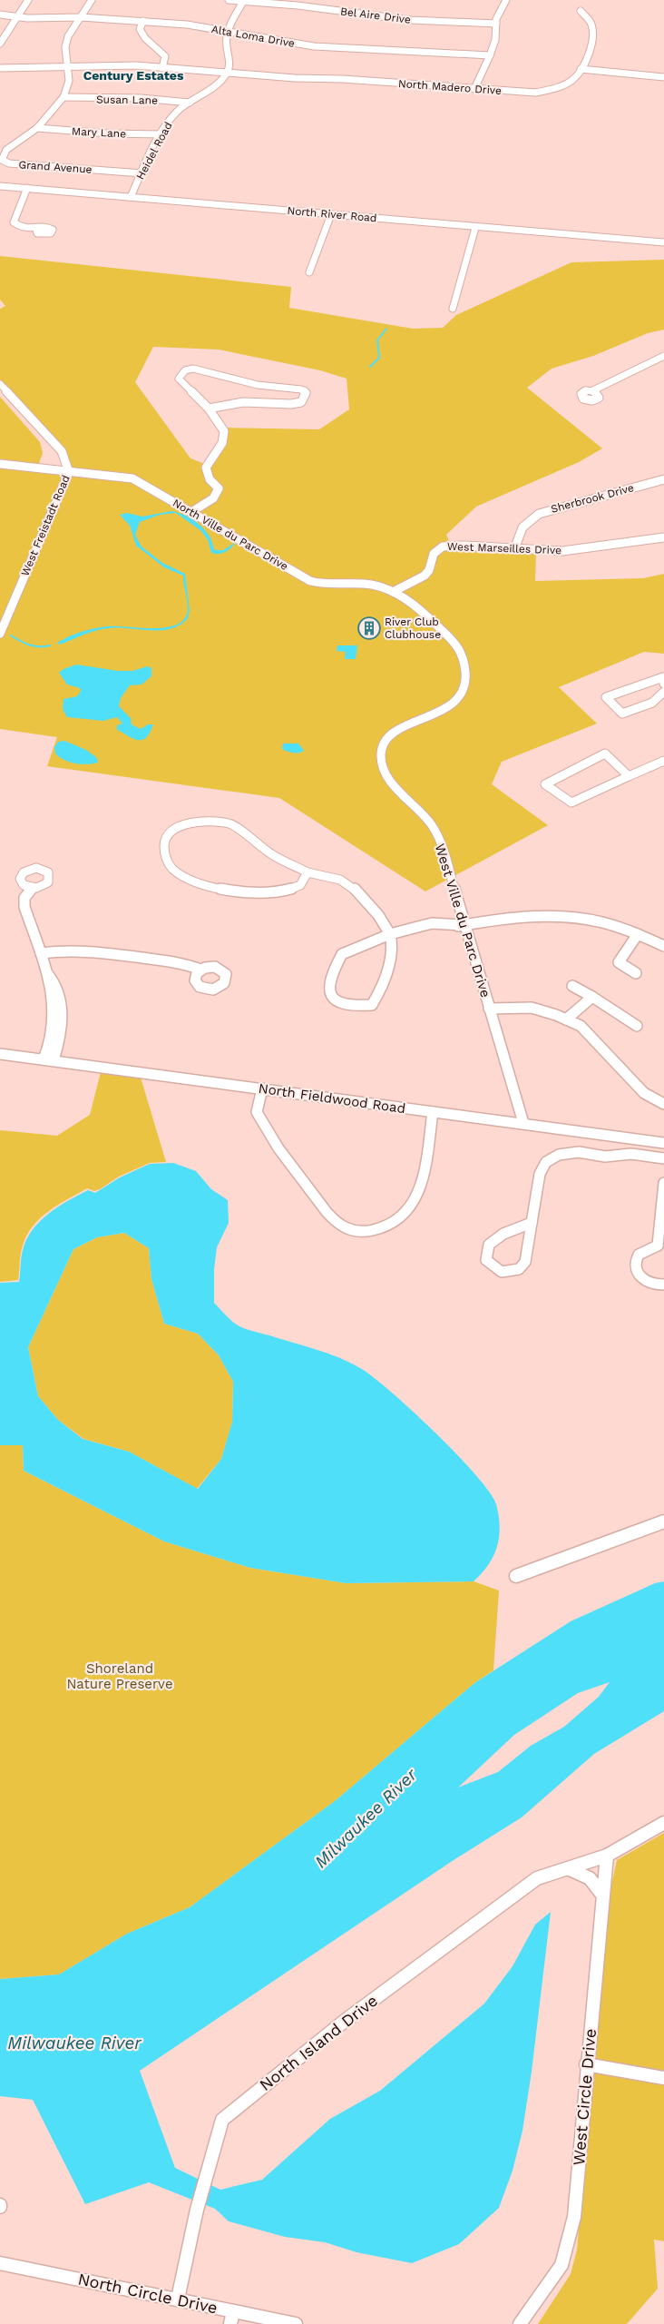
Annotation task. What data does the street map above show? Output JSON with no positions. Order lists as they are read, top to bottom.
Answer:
{
  "streets": {
    "street": [
      "Bel Aire Drive",
      "Alta Loma Drive",
      "North Madero Drive",
      "Susan Lane",
      "Mary Lane",
      "Heidel Road",
      "Grand Avenue",
      "North River Road",
      "Sherbrook Drive",
      "West Freistadt Road",
      "North Ville du Parc Drive",
      "West Marseilles Drive",
      "West Ville du Parc Drive",
      "North Fieldwood Road",
      "North Island Drive",
      "West Circle Drive",
      "North Circle Drive"
    ]
  },
  "crossings": [
    ["Alta Loma Drive", "Grand Avenue"],
    ["North Madero Drive", "Heidel Road"],
    ["North Madero Drive", "Grand Avenue"],
    ["Susan Lane", "Heidel Road"],
    ["Susan Lane", "Grand Avenue"],
    ["Mary Lane", "Heidel Road"],
    ["Mary Lane", "Grand Avenue"],
    ["Heidel Road", "Grand Avenue"],
    ["Heidel Road", "North River Road"],
    ["Sherbrook Drive", "West Marseilles Drive"],
    ["West Freistadt Road", "North Ville du Parc Drive"],
    ["North Ville du Parc Drive", "West Marseilles Drive"],
    ["North Ville du Parc Drive", "West Ville du Parc Drive"],
    ["West Marseilles Drive", "West Ville du Parc Drive"],
    ["West Ville du Parc Drive", "North Fieldwood Road"],
    ["North Island Drive", "West Circle Drive"],
    ["North Island Drive", "North Circle Drive"]
  ],
  "districts": ["Century Estates"],
  "water": ["Milwaukee River"],
  "parks": ["Shoreland Nature Preserve"],
  "places": {
    "building": ["River Club Clubhouse"]
  }
}
